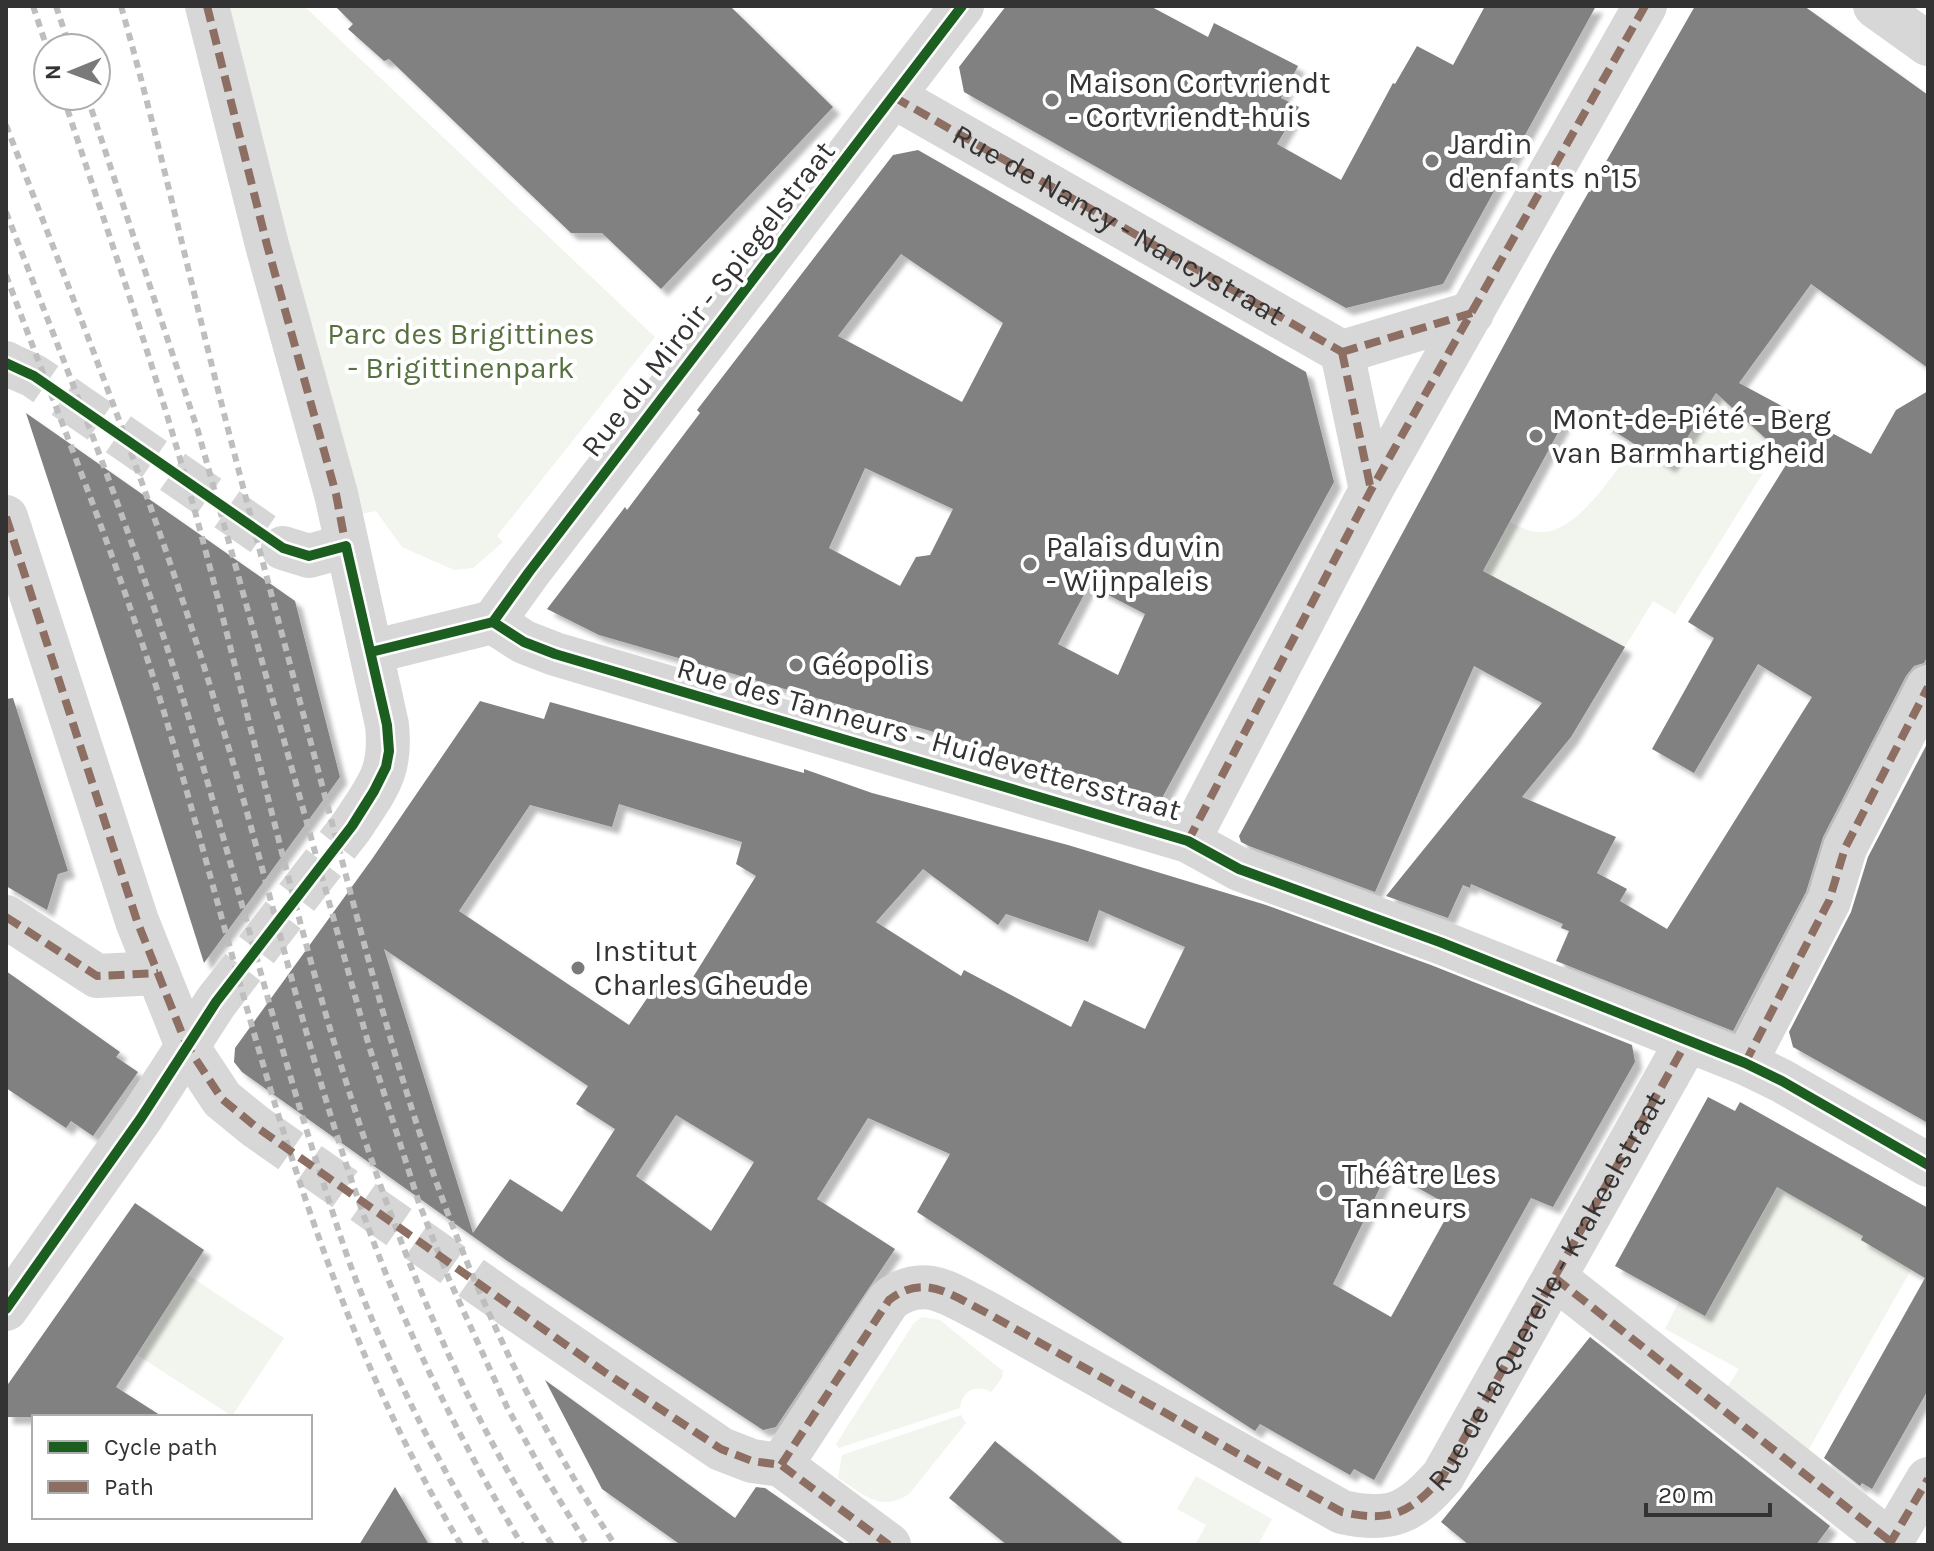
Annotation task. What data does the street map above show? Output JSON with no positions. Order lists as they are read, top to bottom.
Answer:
{
  "streets": {
    "street": [
      "Rue de Nancy - Nancystraat",
      "Rue du Miroir - Spiegelstraat",
      "Rue des Tanneurs - Huidevettersstraat",
      "Rue de la Querelle - Krakeelstraat"
    ]
  },
  "crossings": [
    ["Rue de Nancy - Nancystraat", "Rue du Miroir - Spiegelstraat"],
    ["Rue du Miroir - Spiegelstraat", "Rue des Tanneurs - Huidevettersstraat"],
    ["Rue des Tanneurs - Huidevettersstraat", "Rue de la Querelle - Krakeelstraat"]
  ],
  "parks": ["Parc des Brigittines - Brigittinenpark"],
  "places": [
    "Maison Cortvriendt - Cortvriendt-huis",
    "Jardin d'enfants n°15",
    "Mont-de-Piété - Berg van Barmhartigheid",
    "Palais du vin - Wijnpaleis",
    "Géopolis",
    "Institut Charles Gheude",
    "Théâtre Les Tanneurs"
  ],
  "legend": ["Cycle path", "Path"],
  "scale_bar": "20 m",
  "north": "left"
}
